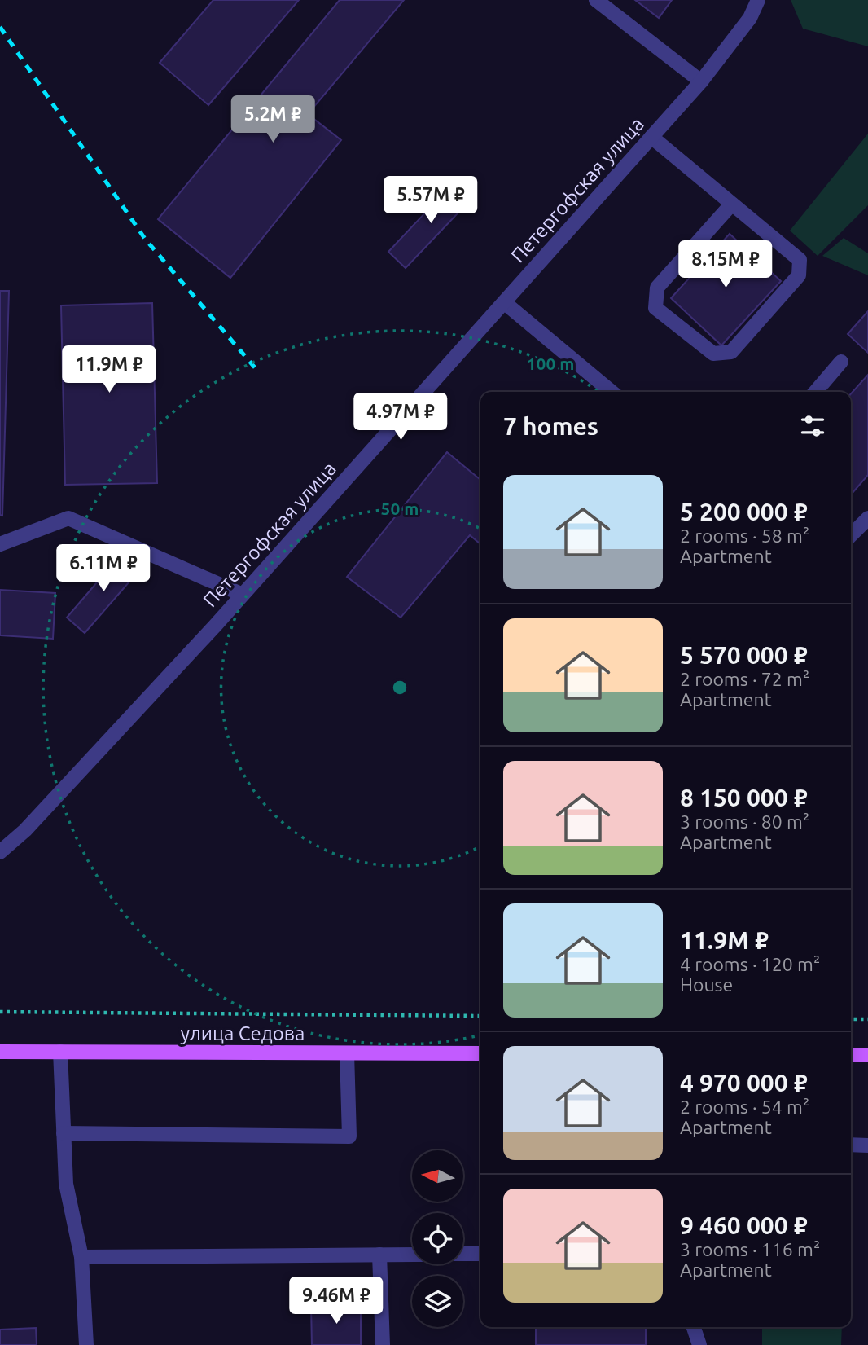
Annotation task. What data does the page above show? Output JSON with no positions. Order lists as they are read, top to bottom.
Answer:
{
  "streets": {
    "main road": ["улица Седова"],
    "street": ["Петергофская улица"]
  },
  "north": "left",
  "page": {
    "price": [
      "5.2M ₽",
      "5.57M ₽",
      "8.15M ₽",
      "11.9M ₽",
      "4.97M ₽",
      "6.11M ₽",
      "9.46M ₽"
    ],
    "heading": "7 homes",
    "list": [
      {
        "name": "5 200 000 ₽",
        "note": "2 rooms · 58 m² · Apartment"
      },
      {
        "name": "5 570 000 ₽",
        "note": "2 rooms · 72 m² · Apartment"
      },
      {
        "name": "8 150 000 ₽",
        "note": "3 rooms · 80 m² · Apartment"
      },
      {
        "name": "11.9M ₽",
        "note": "4 rooms · 120 m² · House"
      },
      {
        "name": "4 970 000 ₽",
        "note": "2 rooms · 54 m² · Apartment"
      },
      {
        "name": "9 460 000 ₽",
        "note": "3 rooms · 116 m² · Apartment"
      }
    ]
  },
  "rings": ["100 m", "50 m"]
}
